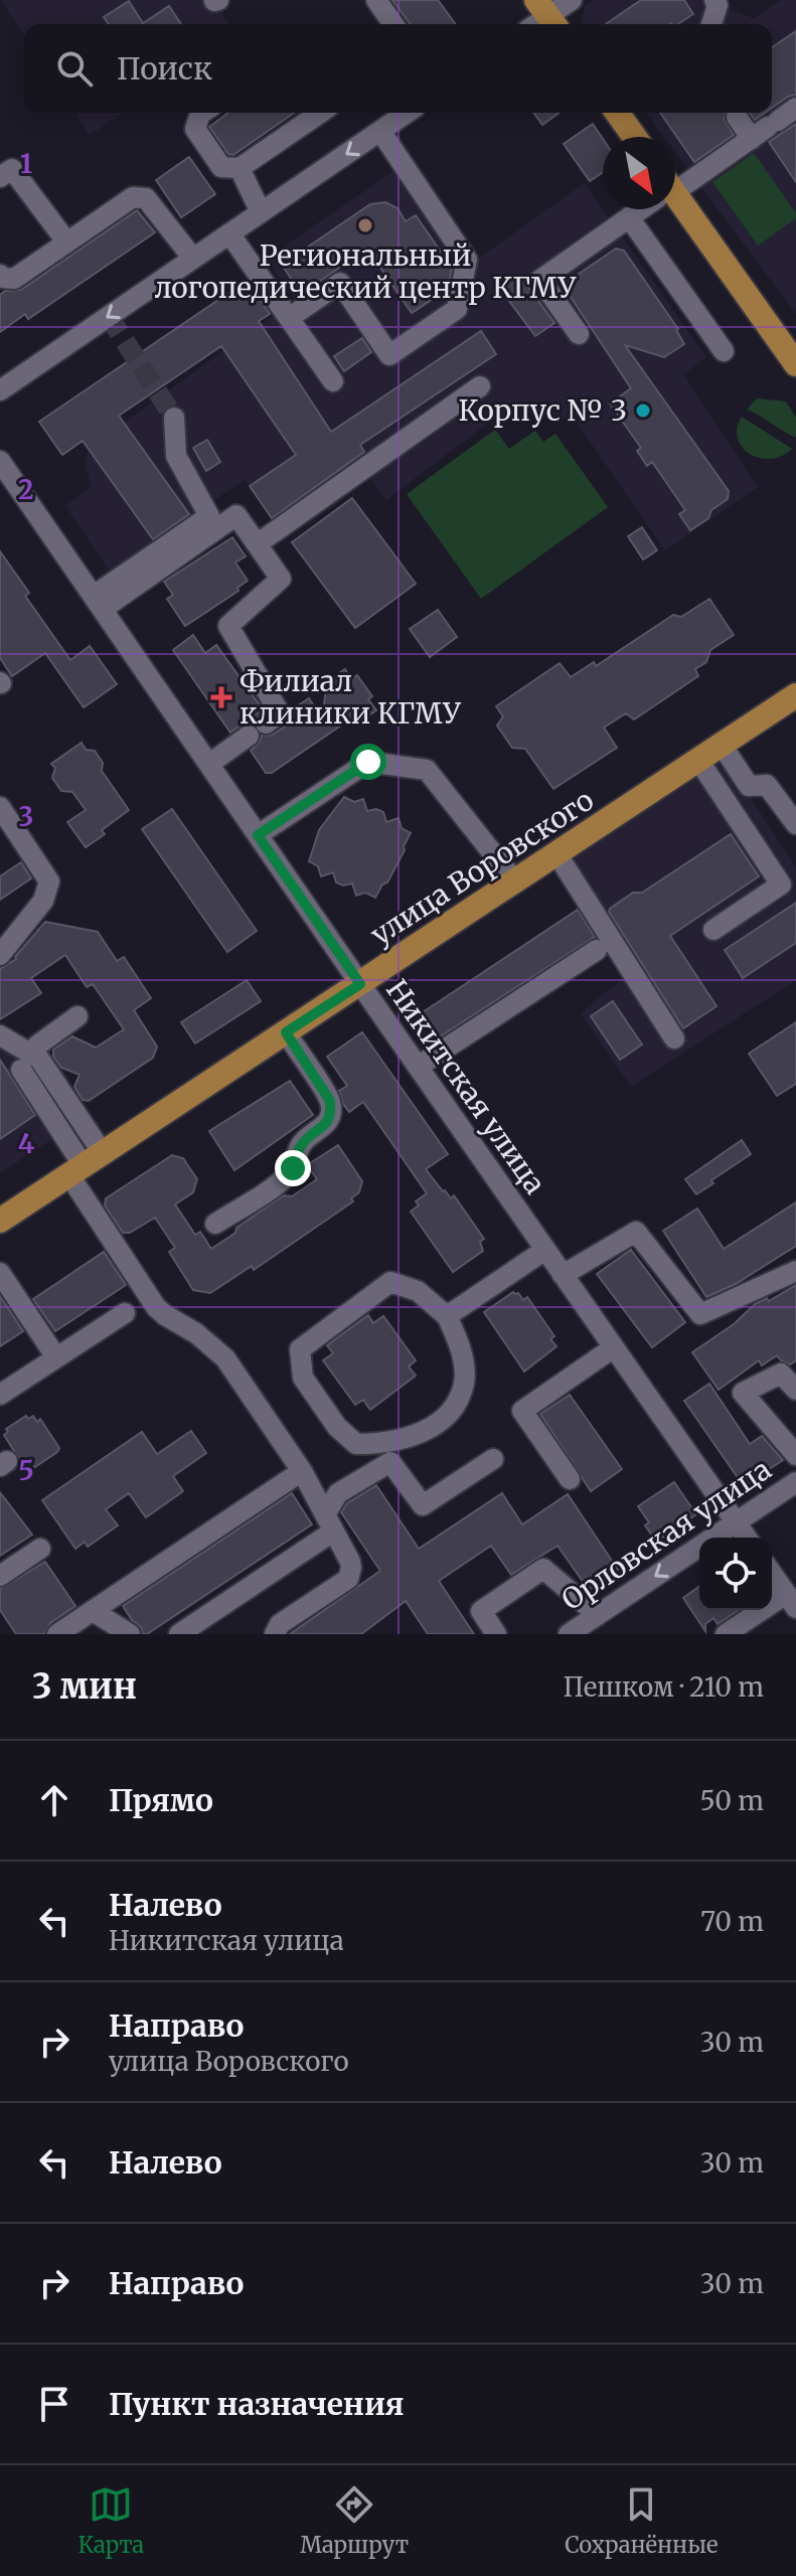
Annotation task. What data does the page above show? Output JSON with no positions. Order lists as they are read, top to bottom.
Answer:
{
  "streets": {
    "main road": ["улица Воровского"],
    "street": ["Никитская улица", "Орловская улица"]
  },
  "crossings": [
    ["улица Воровского", "Никитская улица"],
    ["Никитская улица", "Орловская улица"]
  ],
  "places": {
    "other": ["Региональный логопедический центр КГМУ", "Корпус № 3"],
    "health": ["Филиал клиники КГМУ"]
  },
  "north": "bottom right",
  "page": {
    "search": "Поиск",
    "heading": ["3 мин", "Пешком · 210 m"],
    "list": [
      ["Прямо", "50 m"],
      ["Налево", "Никитская улица", "70 m"],
      ["Направо", "улица Воровского", "30 m"],
      ["Налево", "30 m"],
      ["Направо", "30 m"],
      "Пункт назначения"
    ],
    "nav": ["Карта", "Маршрут", "Сохранённые"]
  },
  "grid": {
    "rows": [
      "1",
      "2",
      "3",
      "4",
      "5"
    ]
  }
}
